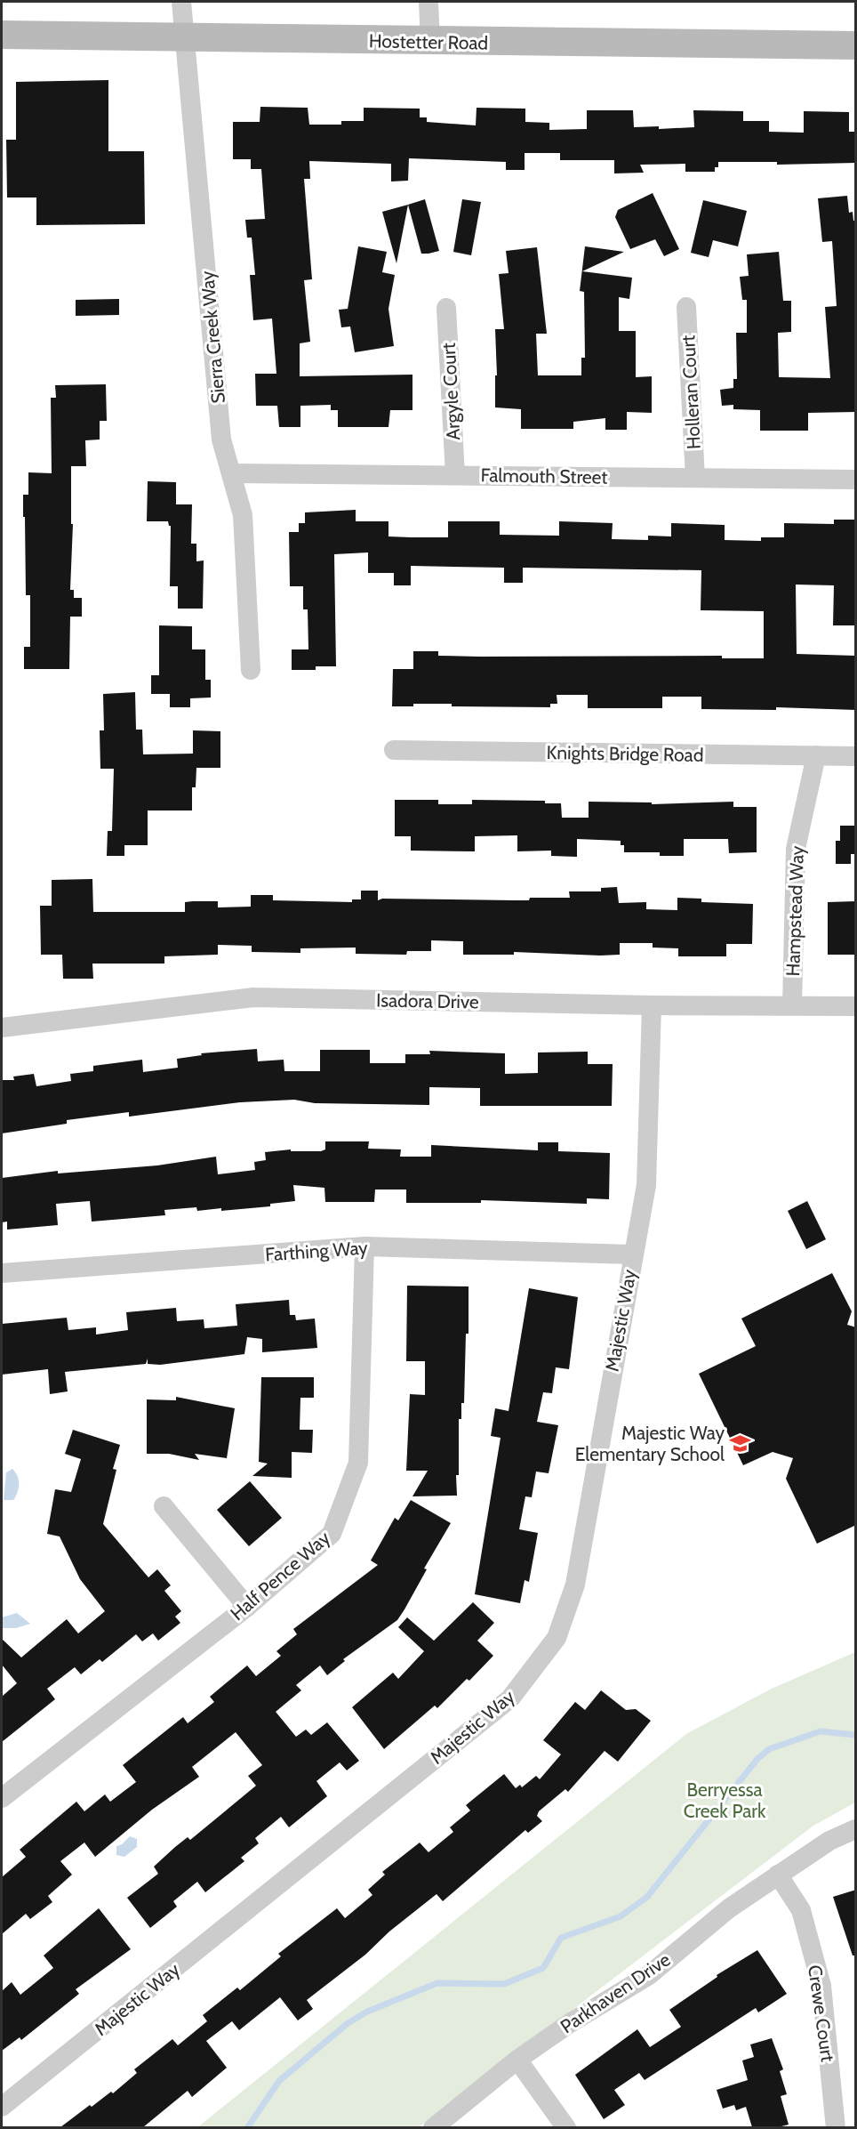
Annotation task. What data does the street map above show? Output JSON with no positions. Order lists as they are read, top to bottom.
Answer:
{
  "streets": {
    "main road": ["Hostetter Road"],
    "street": [
      "Sierra Creek Way",
      "Argyle Court",
      "Holleran Court",
      "Falmouth Street",
      "Knights Bridge Road",
      "Hampstead Way",
      "Isadora Drive",
      "Farthing Way",
      "Majestic Way",
      "Half Pence Way",
      "Parkhaven Drive",
      "Crewe Court"
    ]
  },
  "crossings": [
    ["Hostetter Road", "Sierra Creek Way"],
    ["Sierra Creek Way", "Falmouth Street"],
    ["Argyle Court", "Falmouth Street"],
    ["Holleran Court", "Falmouth Street"],
    ["Knights Bridge Road", "Hampstead Way"],
    ["Hampstead Way", "Isadora Drive"],
    ["Isadora Drive", "Majestic Way"],
    ["Farthing Way", "Majestic Way"],
    ["Farthing Way", "Half Pence Way"],
    ["Parkhaven Drive", "Crewe Court"]
  ],
  "parks": ["Berryessa Creek Park"],
  "places": {
    "school or university": ["Majestic Way Elementary School"]
  }
}
